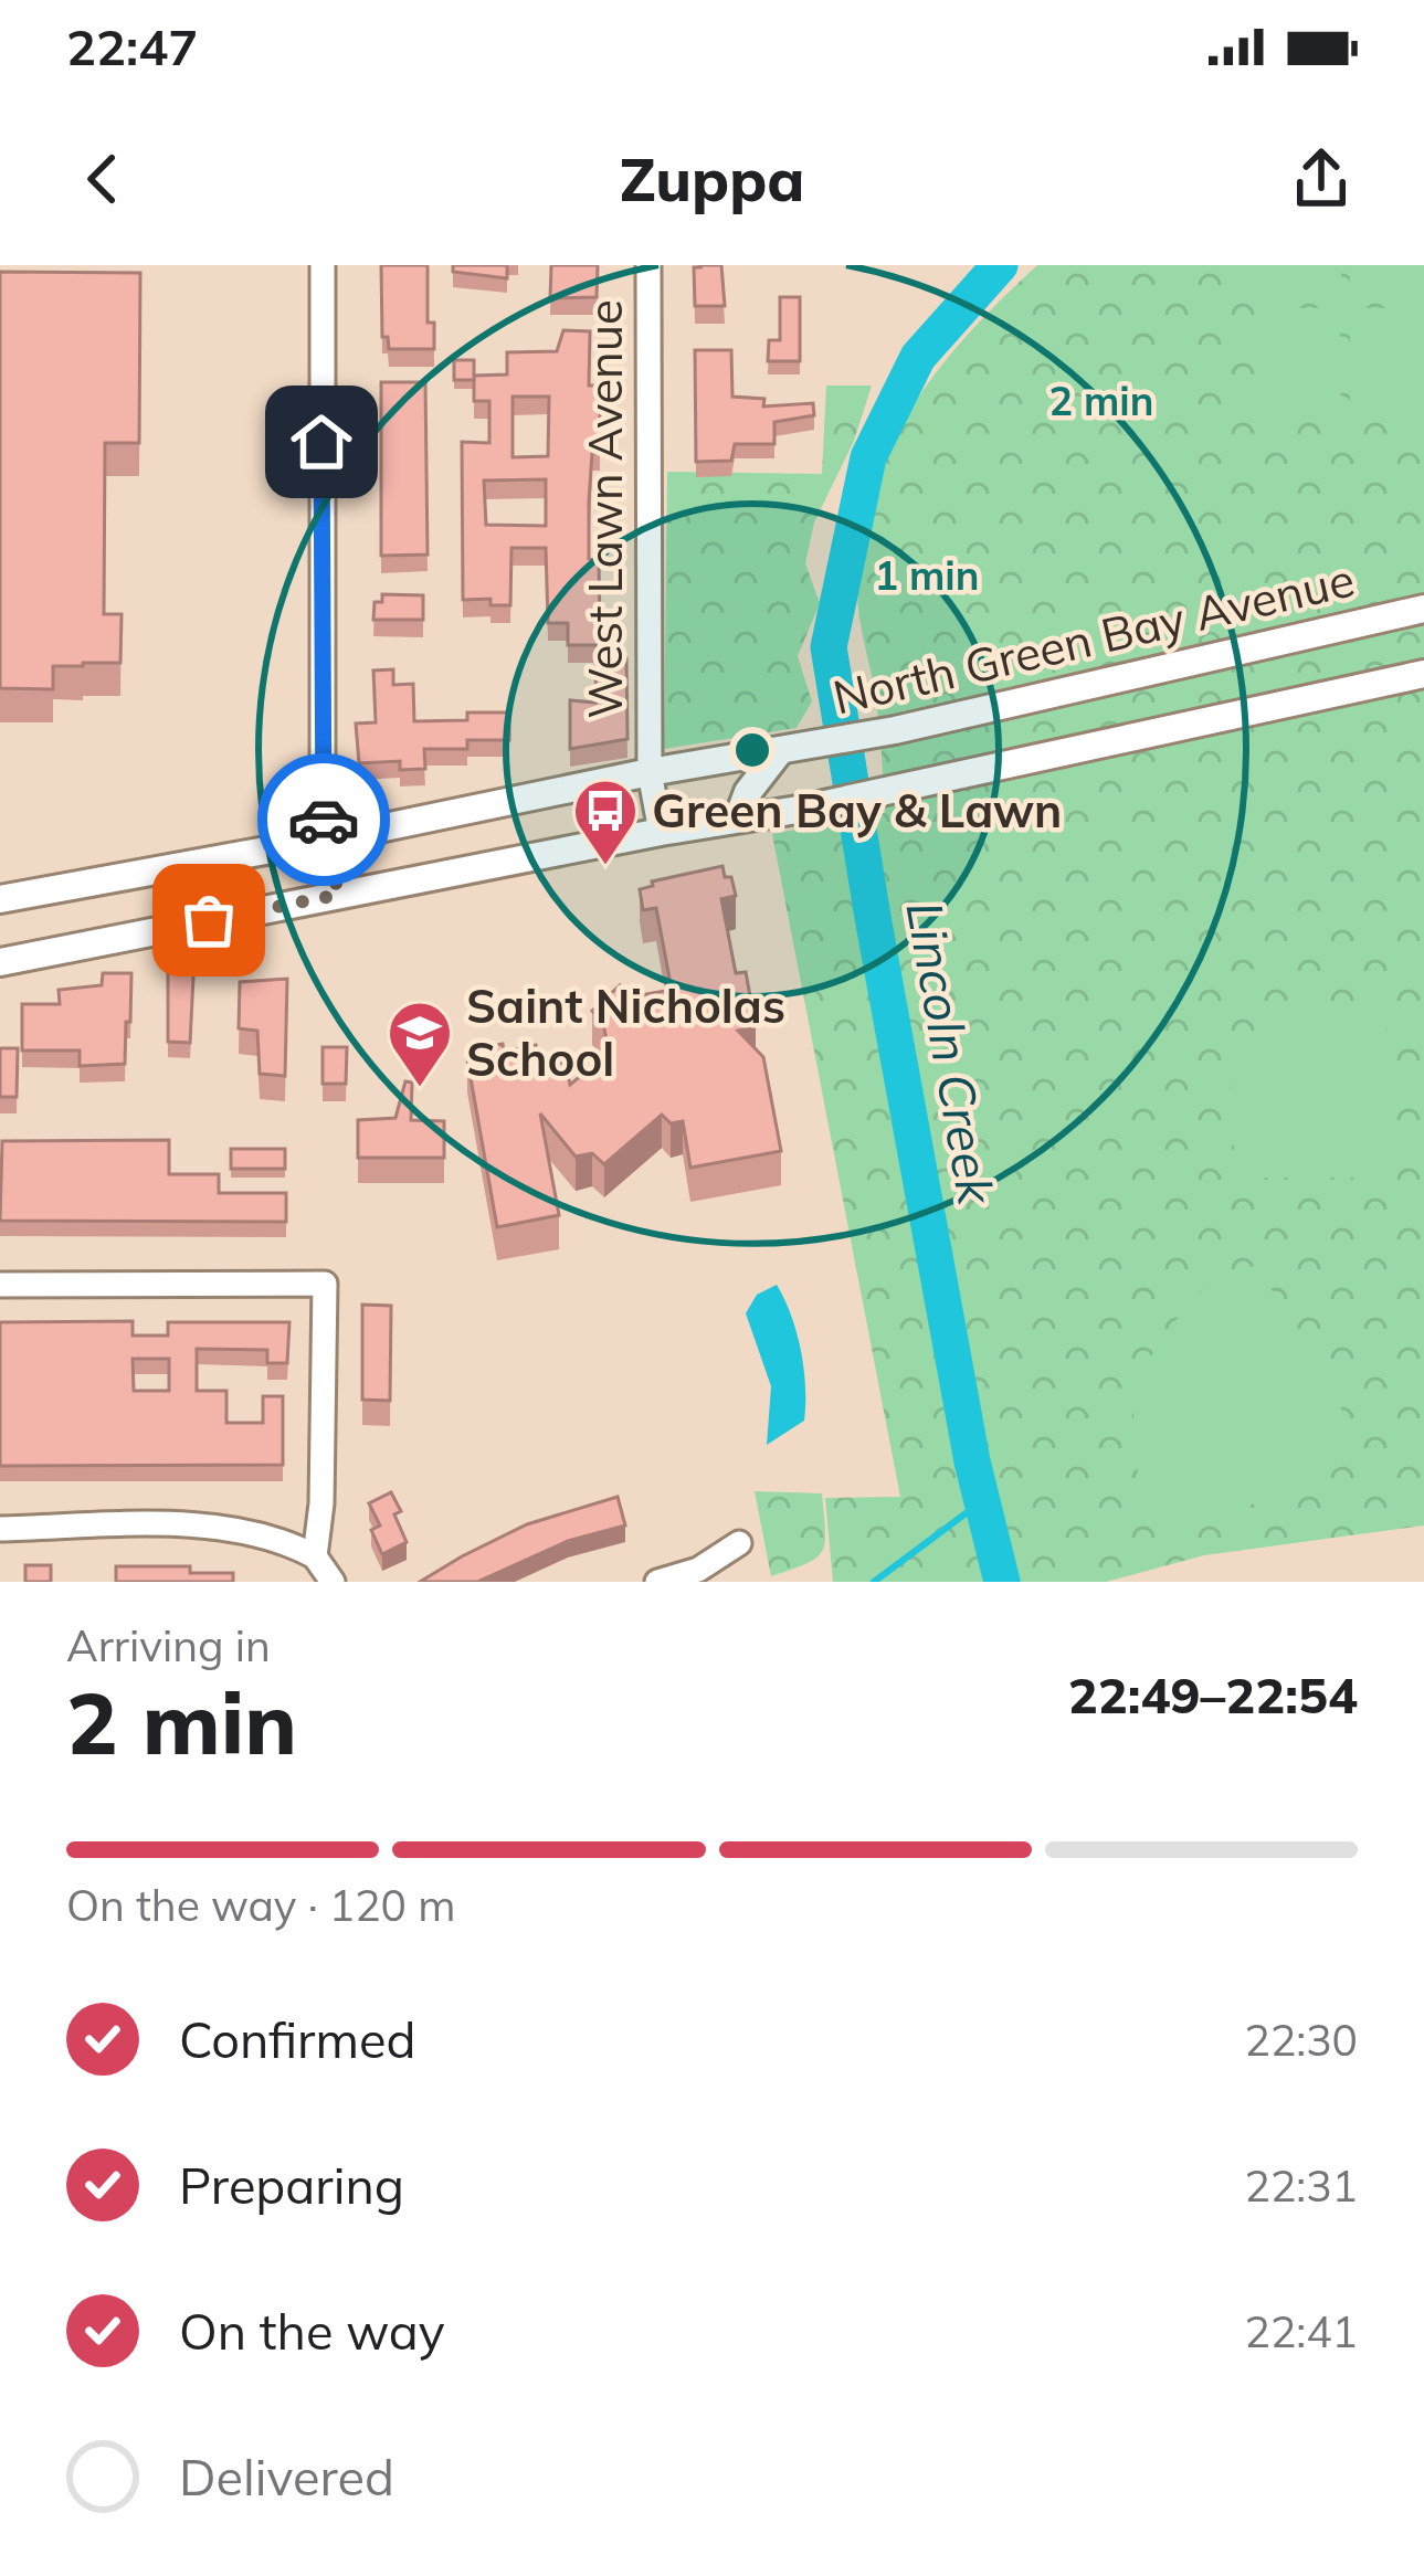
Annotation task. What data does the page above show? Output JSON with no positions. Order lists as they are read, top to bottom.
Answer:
{
  "streets": {
    "main road": ["North Green Bay Avenue"],
    "street": ["West Lawn Avenue"]
  },
  "crossings": [
    ["West Lawn Avenue", "North Green Bay Avenue"]
  ],
  "water": ["Lincoln Creek"],
  "places": {
    "bus stop": ["Green Bay & Lawn"],
    "school or university": ["Saint Nicholas School"]
  },
  "page": {
    "status": "22:47",
    "header": "Zuppa",
    "heading": ["2 min", "Arriving in", "22:49–22:54"],
    "bar": "On the way · 120 m",
    "list": [
      ["Confirmed", "22:30"],
      ["Preparing", "22:31"],
      ["On the way", "22:41"],
      "Delivered"
    ]
  },
  "rings": ["2 min", "1 min"]
}
